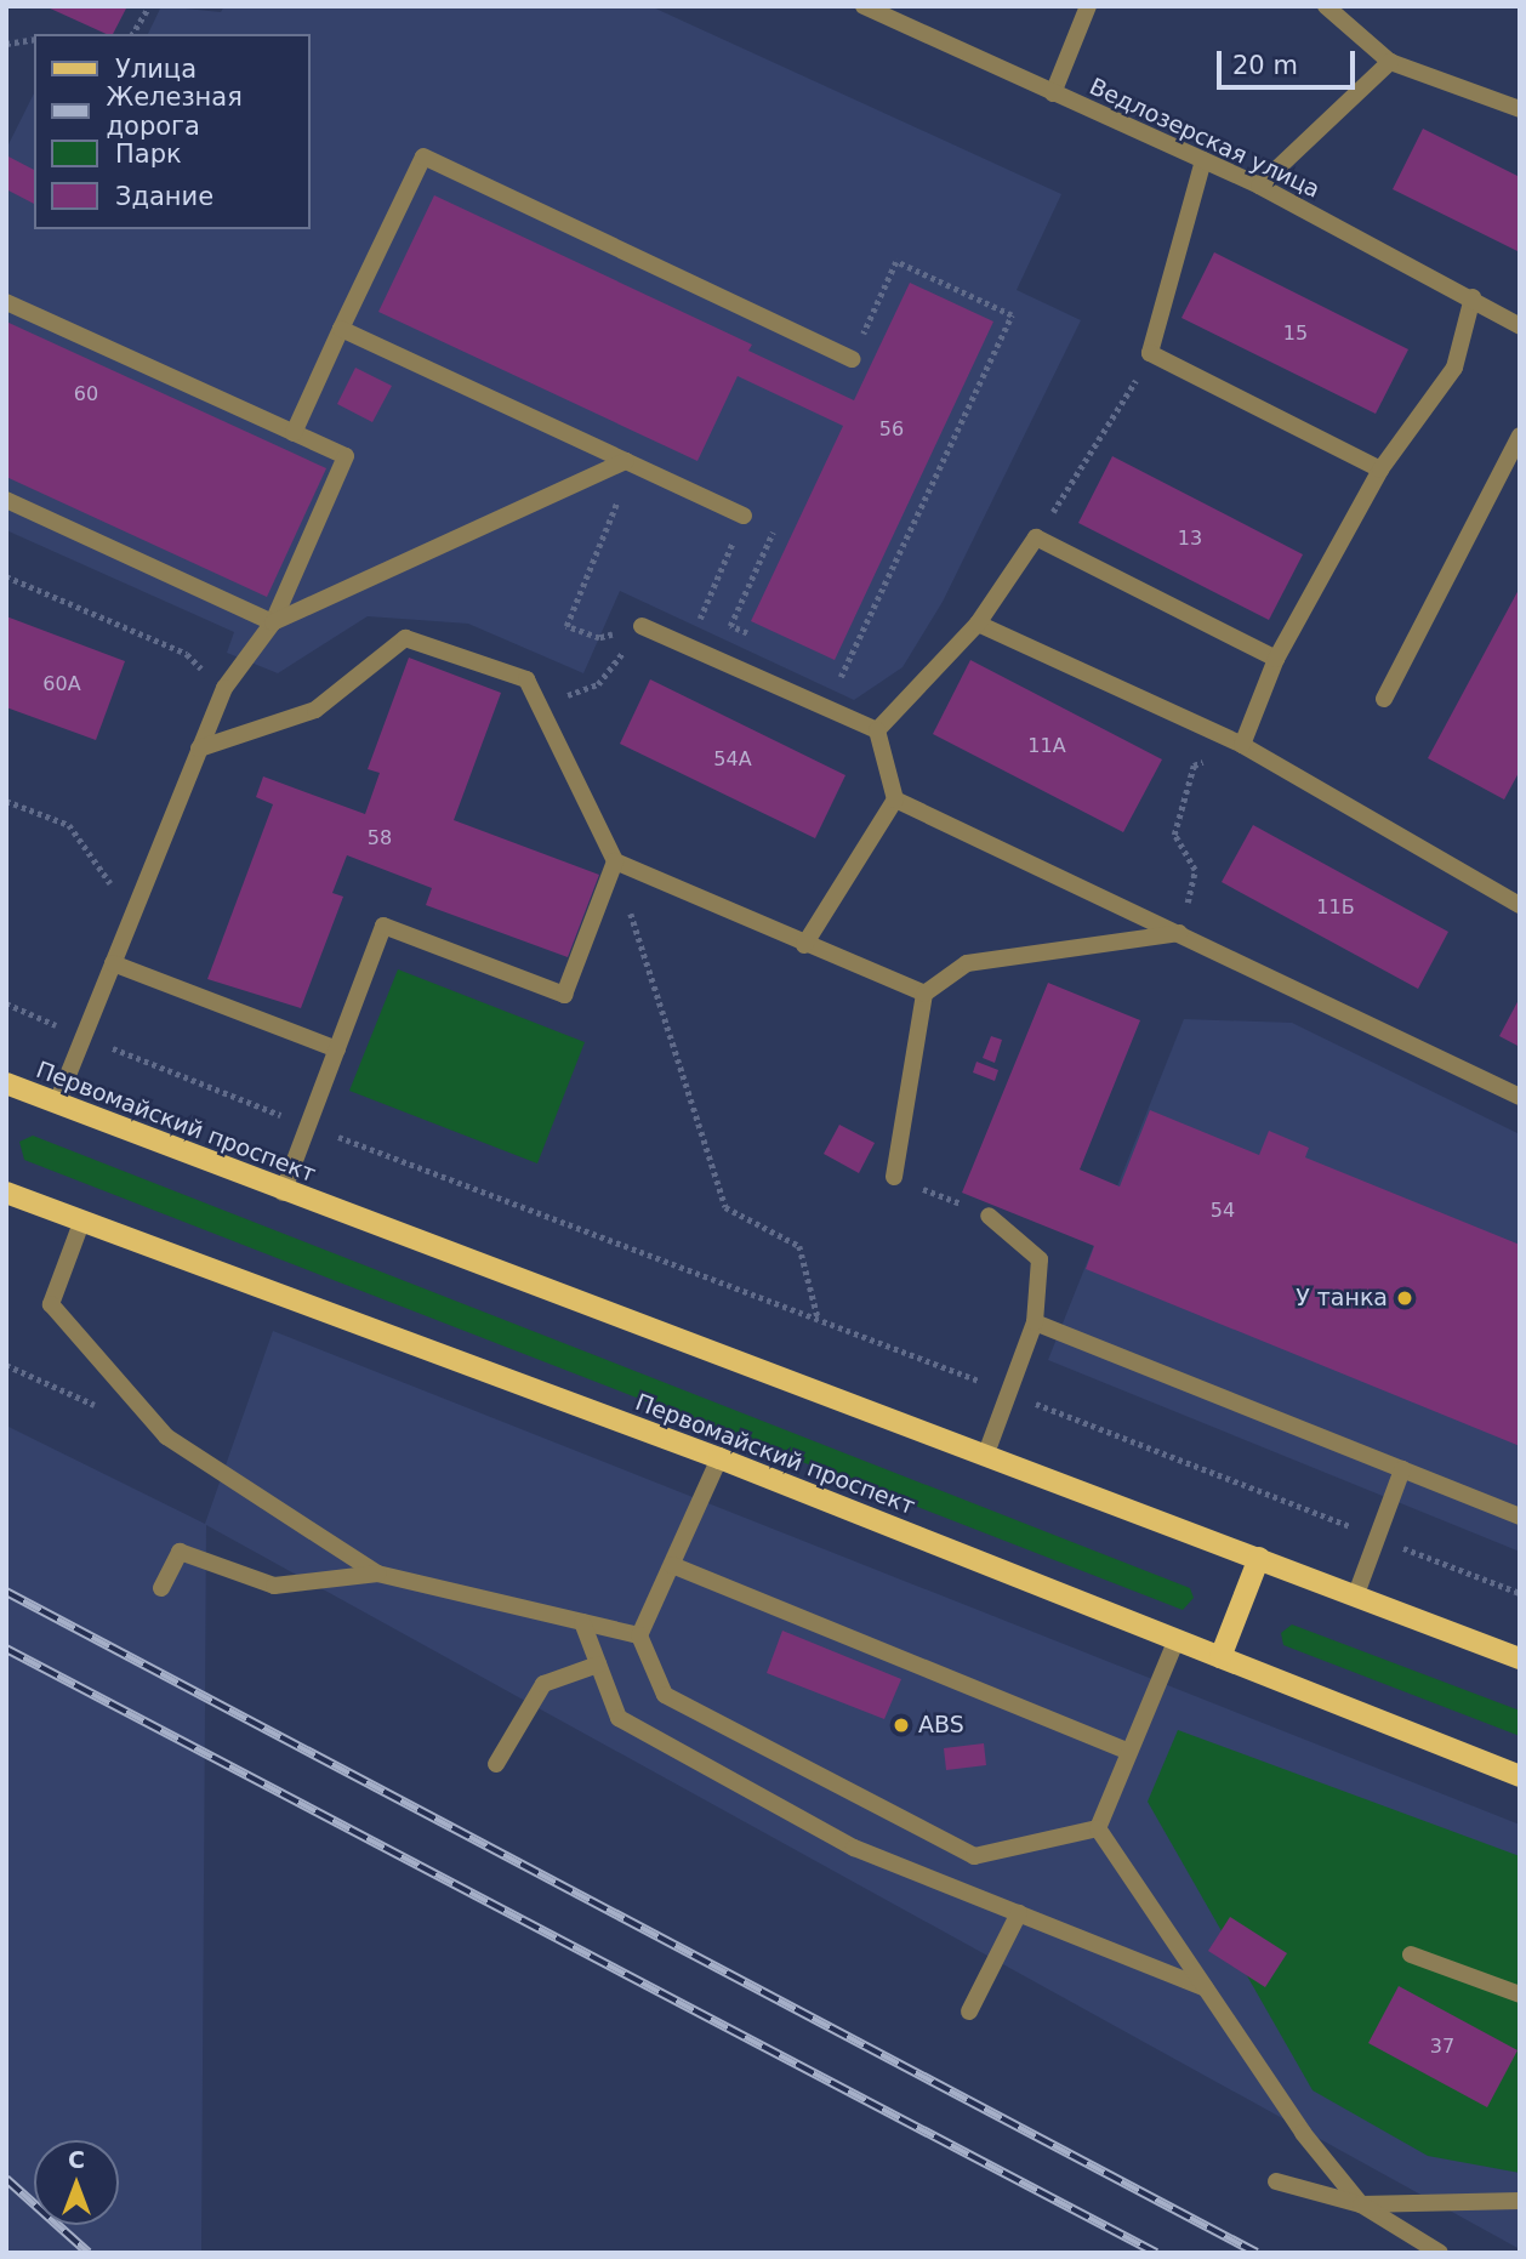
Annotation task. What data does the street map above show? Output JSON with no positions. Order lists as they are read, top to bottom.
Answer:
{
  "streets": {
    "main road": ["Первомайский проспект"],
    "street": ["Ведлозерская улица"]
  },
  "places": ["У танка", "ABS"],
  "house_numbers": [
    "15",
    "60",
    "56",
    "13",
    "60А",
    "11А",
    "54А",
    "58",
    "11Б",
    "54",
    "37"
  ],
  "legend": [
    "Улица",
    "Железная дорога",
    "Парк",
    "Здание"
  ],
  "scale_bar": "20 m",
  "north": "top"
}
